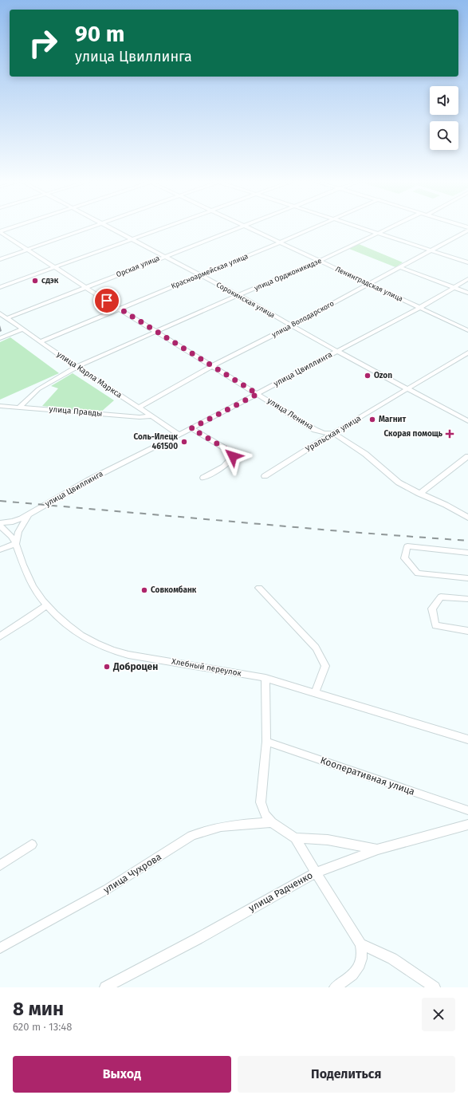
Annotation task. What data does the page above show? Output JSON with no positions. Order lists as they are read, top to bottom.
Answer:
{
  "streets": {
    "street": [
      "Орская улица",
      "Красноармейская улица",
      "улица Орджоникидзе",
      "Ленинградская улица",
      "Сорокинская улица",
      "улица Володарского",
      "улица Цвиллинга",
      "улица Карла Маркса",
      "улица Правды",
      "улица Ленина",
      "Уральская улица",
      "Хлебный переулок",
      "Кооперативная улица",
      "улица Чухрова",
      "улица Радченко"
    ]
  },
  "crossings": [
    ["Орская улица", "Сорокинская улица"],
    ["Орская улица", "улица Карла Маркса"],
    ["Орская улица", "улица Ленина"],
    ["Красноармейская улица", "Ленинградская улица"],
    ["Красноармейская улица", "Сорокинская улица"],
    ["Красноармейская улица", "улица Карла Маркса"],
    ["Красноармейская улица", "улица Ленина"],
    ["улица Орджоникидзе", "Ленинградская улица"],
    ["улица Орджоникидзе", "Сорокинская улица"],
    ["улица Орджоникидзе", "улица Карла Маркса"],
    ["улица Орджоникидзе", "улица Правды"],
    ["улица Орджоникидзе", "улица Ленина"],
    ["Ленинградская улица", "улица Володарского"],
    ["Ленинградская улица", "улица Цвиллинга"],
    ["Сорокинская улица", "улица Володарского"],
    ["Сорокинская улица", "улица Цвиллинга"],
    ["Сорокинская улица", "Уральская улица"],
    ["улица Володарского", "улица Карла Маркса"],
    ["улица Володарского", "улица Ленина"],
    ["улица Цвиллинга", "улица Карла Маркса"],
    ["улица Цвиллинга", "улица Ленина"],
    ["улица Карла Маркса", "улица Правды"],
    ["улица Ленина", "Уральская улица"]
  ],
  "places": {
    "other": [
      "СДЭК",
      "Ozon",
      "Магнит",
      "Соль-Илецк 461500",
      "Совкомбанк",
      "Доброцен"
    ],
    "health": ["Скорая помощь"]
  },
  "page": {
    "turn": ["90 m", "улица Цвиллинга"],
    "heading": ["8 мин", "620 m · 13:48"],
    "buttons": ["Выход", "Поделиться"]
  }
}
